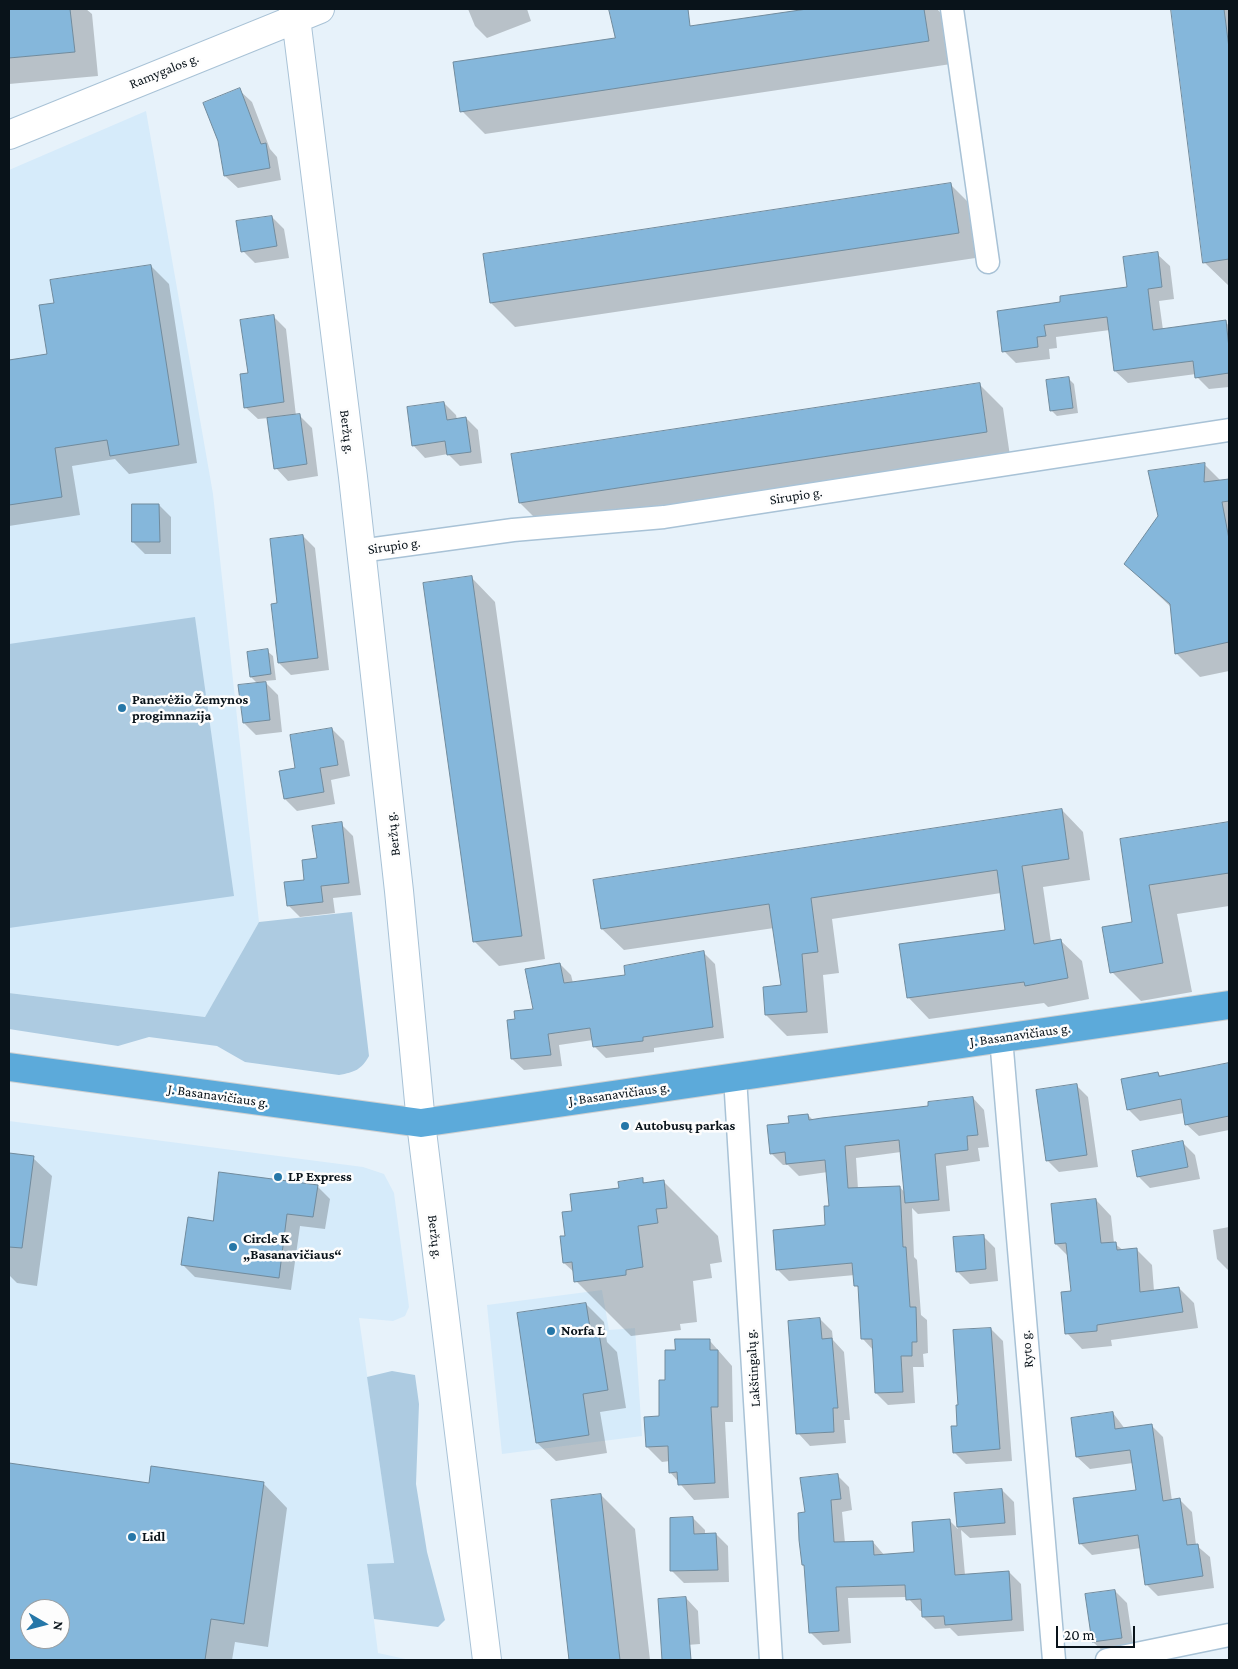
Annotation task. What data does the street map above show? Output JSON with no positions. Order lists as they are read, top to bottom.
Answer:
{
  "streets": {
    "highway": ["J. Basanavičiaus g."],
    "main road": ["Ramygalos g.", "Beržų g."],
    "street": ["Sirupio g.", "Ryto g.", "Lakštingalų g."]
  },
  "crossings": [
    ["Ramygalos g.", "Beržų g."],
    ["Beržų g.", "Sirupio g."],
    ["Beržų g.", "J. Basanavičiaus g."],
    ["J. Basanavičiaus g.", "Ryto g."],
    ["J. Basanavičiaus g.", "Lakštingalų g."]
  ],
  "places": [
    "Panevėžio Žemynos progimnazija",
    "Autobusų parkas",
    "LP Express",
    "Circle K „Basanavičiaus“",
    "Norfa L",
    "Lidl"
  ],
  "scale_bar": "20 m",
  "north": "right"
}
